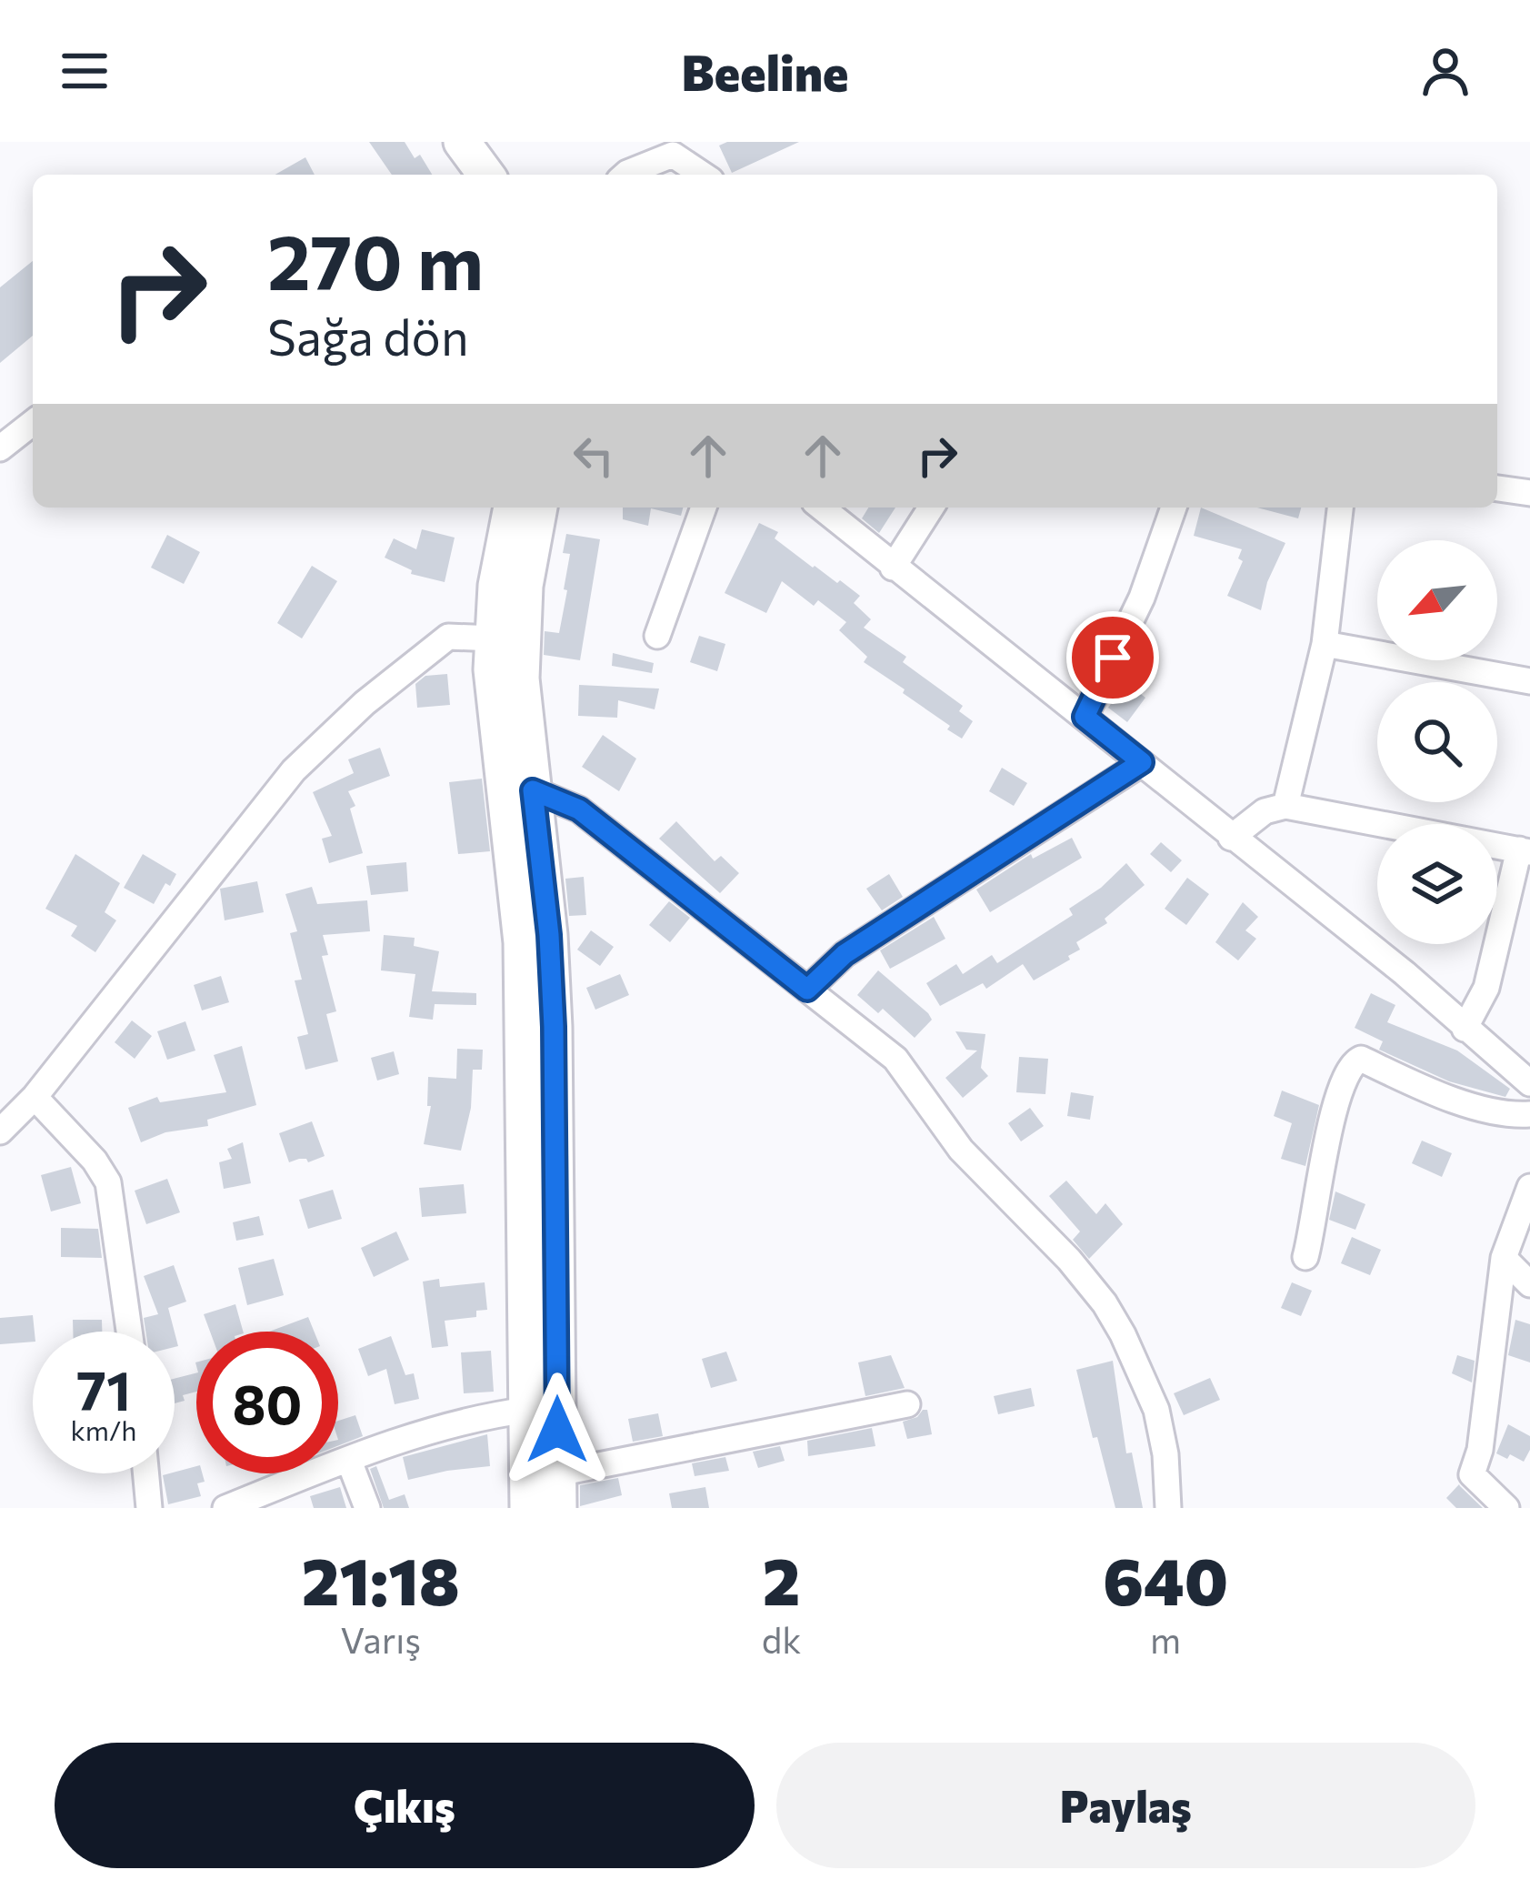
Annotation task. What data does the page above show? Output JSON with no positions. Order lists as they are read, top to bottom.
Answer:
{
  "north": "bottom left",
  "page": {
    "header": "Beeline",
    "turn": ["270 m", "Sağa dön"],
    "speed": "71 km/h",
    "limit": "80",
    "eta": [
      "21:18",
      "Varış",
      "2",
      "dk",
      "640",
      "m"
    ],
    "buttons": ["Çıkış", "Paylaş"]
  }
}
